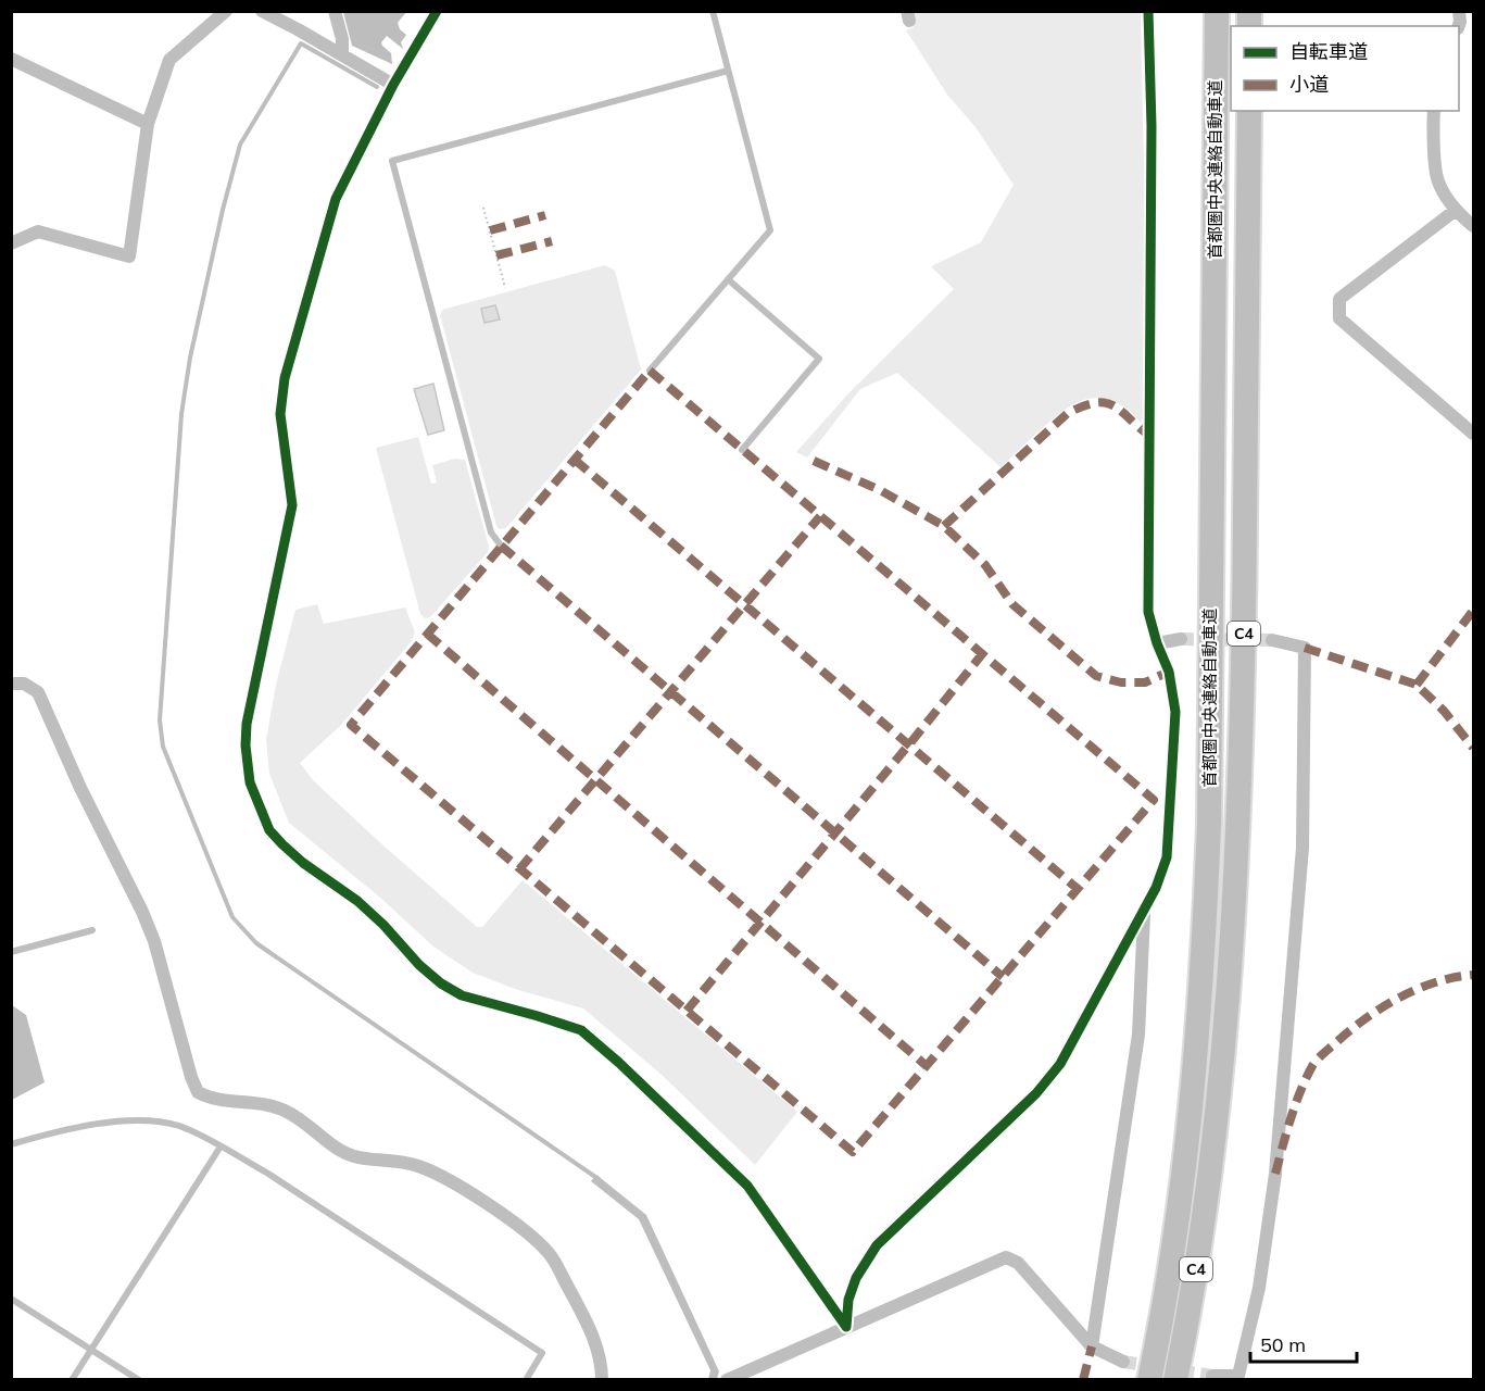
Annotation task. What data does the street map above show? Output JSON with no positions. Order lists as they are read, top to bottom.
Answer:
{
  "streets": {
    "highway": ["首都圏中央連絡自動車道", "C4"]
  },
  "legend": ["自転車道", "小道"],
  "scale_bar": "50 m"
}
